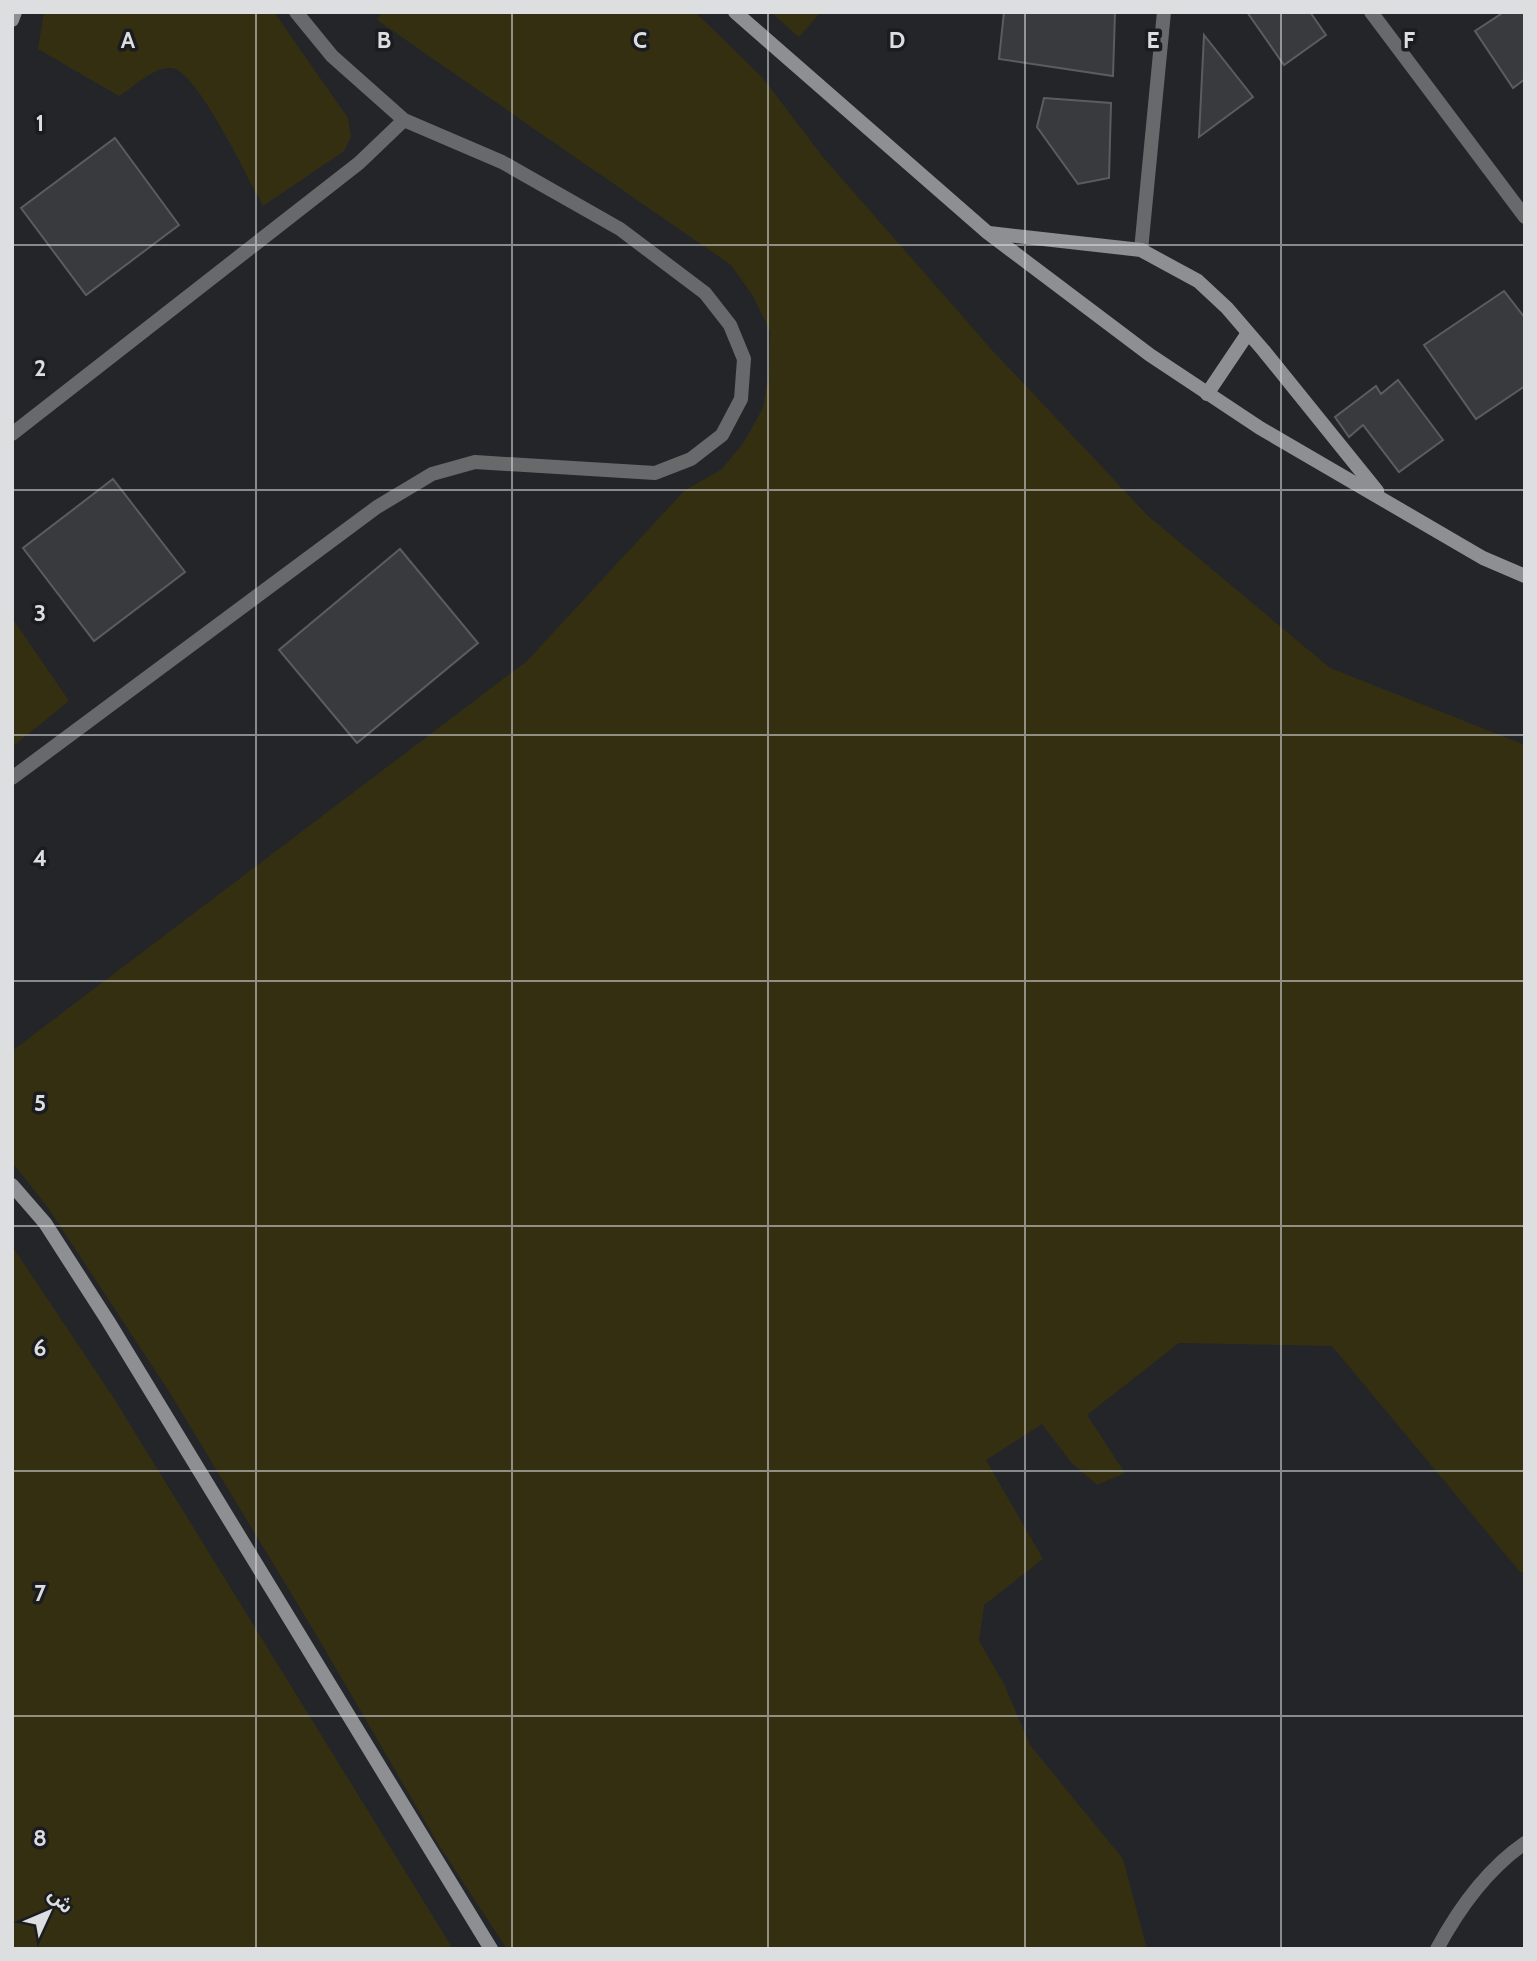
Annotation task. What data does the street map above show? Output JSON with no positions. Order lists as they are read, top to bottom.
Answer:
{
  "north": "top right",
  "grid": {
    "columns": [
      "A",
      "B",
      "C",
      "D",
      "E",
      "F"
    ],
    "rows": [
      "1",
      "2",
      "3",
      "4",
      "5",
      "6",
      "7",
      "8"
    ]
  }
}
